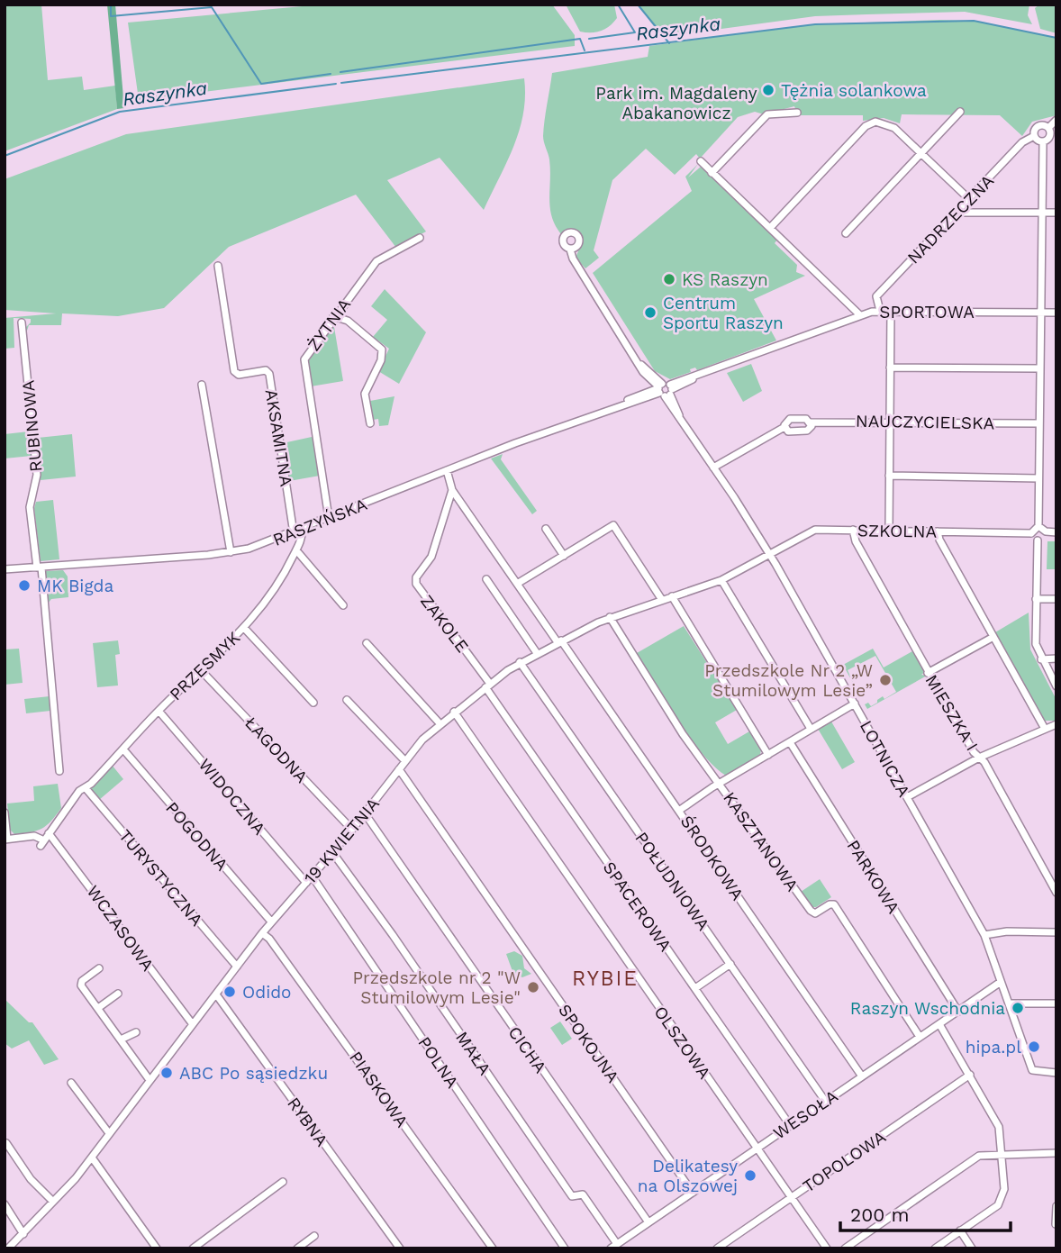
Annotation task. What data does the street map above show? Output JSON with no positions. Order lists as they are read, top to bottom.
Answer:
{
  "streets": {
    "street": [
      "NADRZECZNA",
      "SPORTOWA",
      "ŻYTNIA",
      "NAUCZYCIELSKA",
      "RUBINOWA",
      "AKSAMITNA",
      "RASZYŃSKA",
      "SZKOLNA",
      "ZAKOLE",
      "PRZESMYK",
      "MIESZKA I",
      "ŁAGODNA",
      "LOTNICZA",
      "WIDOCZNA",
      "POGODNA",
      "19 KWIETNIA",
      "KASZTANOWA",
      "ŚRODKOWA",
      "PARKOWA",
      "TURYSTYCZNA",
      "POŁUDNIOWA",
      "SPACEROWA",
      "WCZASOWA",
      "OLSZOWA",
      "SPOKOJNA",
      "CICHA",
      "MAŁA",
      "POLNA",
      "PIASKOWA",
      "WESOŁA",
      "RYBNA",
      "TOPOLOWA"
    ]
  },
  "crossings": [
    ["SPORTOWA", "RASZYŃSKA"],
    ["SPORTOWA", "LOTNICZA"],
    ["ŻYTNIA", "RASZYŃSKA"],
    ["NAUCZYCIELSKA", "LOTNICZA"],
    ["RUBINOWA", "RASZYŃSKA"],
    ["AKSAMITNA", "RASZYŃSKA"],
    ["RASZYŃSKA", "PRZESMYK"],
    ["RASZYŃSKA", "LOTNICZA"],
    ["SZKOLNA", "MIESZKA I"],
    ["SZKOLNA", "LOTNICZA"],
    ["SZKOLNA", "19 KWIETNIA"],
    ["ZAKOLE", "19 KWIETNIA"],
    ["ZAKOLE", "ŚRODKOWA"],
    ["ZAKOLE", "SPACEROWA"],
    ["PRZESMYK", "ŁAGODNA"],
    ["PRZESMYK", "WIDOCZNA"],
    ["PRZESMYK", "POGODNA"],
    ["PRZESMYK", "TURYSTYCZNA"],
    ["PRZESMYK", "WCZASOWA"],
    ["ŁAGODNA", "19 KWIETNIA"],
    ["LOTNICZA", "19 KWIETNIA"],
    ["LOTNICZA", "WESOŁA"],
    ["WIDOCZNA", "19 KWIETNIA"],
    ["POGODNA", "19 KWIETNIA"],
    ["19 KWIETNIA", "KASZTANOWA"],
    ["19 KWIETNIA", "ŚRODKOWA"],
    ["19 KWIETNIA", "TURYSTYCZNA"],
    ["19 KWIETNIA", "POŁUDNIOWA"],
    ["19 KWIETNIA", "SPACEROWA"],
    ["19 KWIETNIA", "WCZASOWA"],
    ["19 KWIETNIA", "OLSZOWA"],
    ["19 KWIETNIA", "SPOKOJNA"],
    ["19 KWIETNIA", "CICHA"],
    ["19 KWIETNIA", "MAŁA"],
    ["19 KWIETNIA", "POLNA"],
    ["19 KWIETNIA", "PIASKOWA"],
    ["19 KWIETNIA", "RYBNA"],
    ["KASZTANOWA", "WESOŁA"],
    ["ŚRODKOWA", "WESOŁA"],
    ["PARKOWA", "WESOŁA"],
    ["POŁUDNIOWA", "WESOŁA"],
    ["SPACEROWA", "WESOŁA"],
    ["OLSZOWA", "WESOŁA"],
    ["OLSZOWA", "TOPOLOWA"],
    ["SPOKOJNA", "WESOŁA"],
    ["CICHA", "WESOŁA"],
    ["MAŁA", "WESOŁA"]
  ],
  "districts": ["RYBIE"],
  "water": ["Raszynka"],
  "parks": ["Park im. Magdaleny Abakanowicz"],
  "places": [
    "Tężnia solankowa",
    "KS Raszyn",
    "Centrum Sportu Raszyn",
    "MK Bigda",
    "Przedszkole Nr 2 „W Stumilowym Lesie”",
    "Przedszkole nr 2 \"W Stumilowym Lesie\"",
    "Odido",
    "Raszyn Wschodnia",
    "hipa.pl",
    "ABC Po sąsiedzku",
    "Delikatesy na Olszowej"
  ],
  "scale_bar": "200 m"
}
